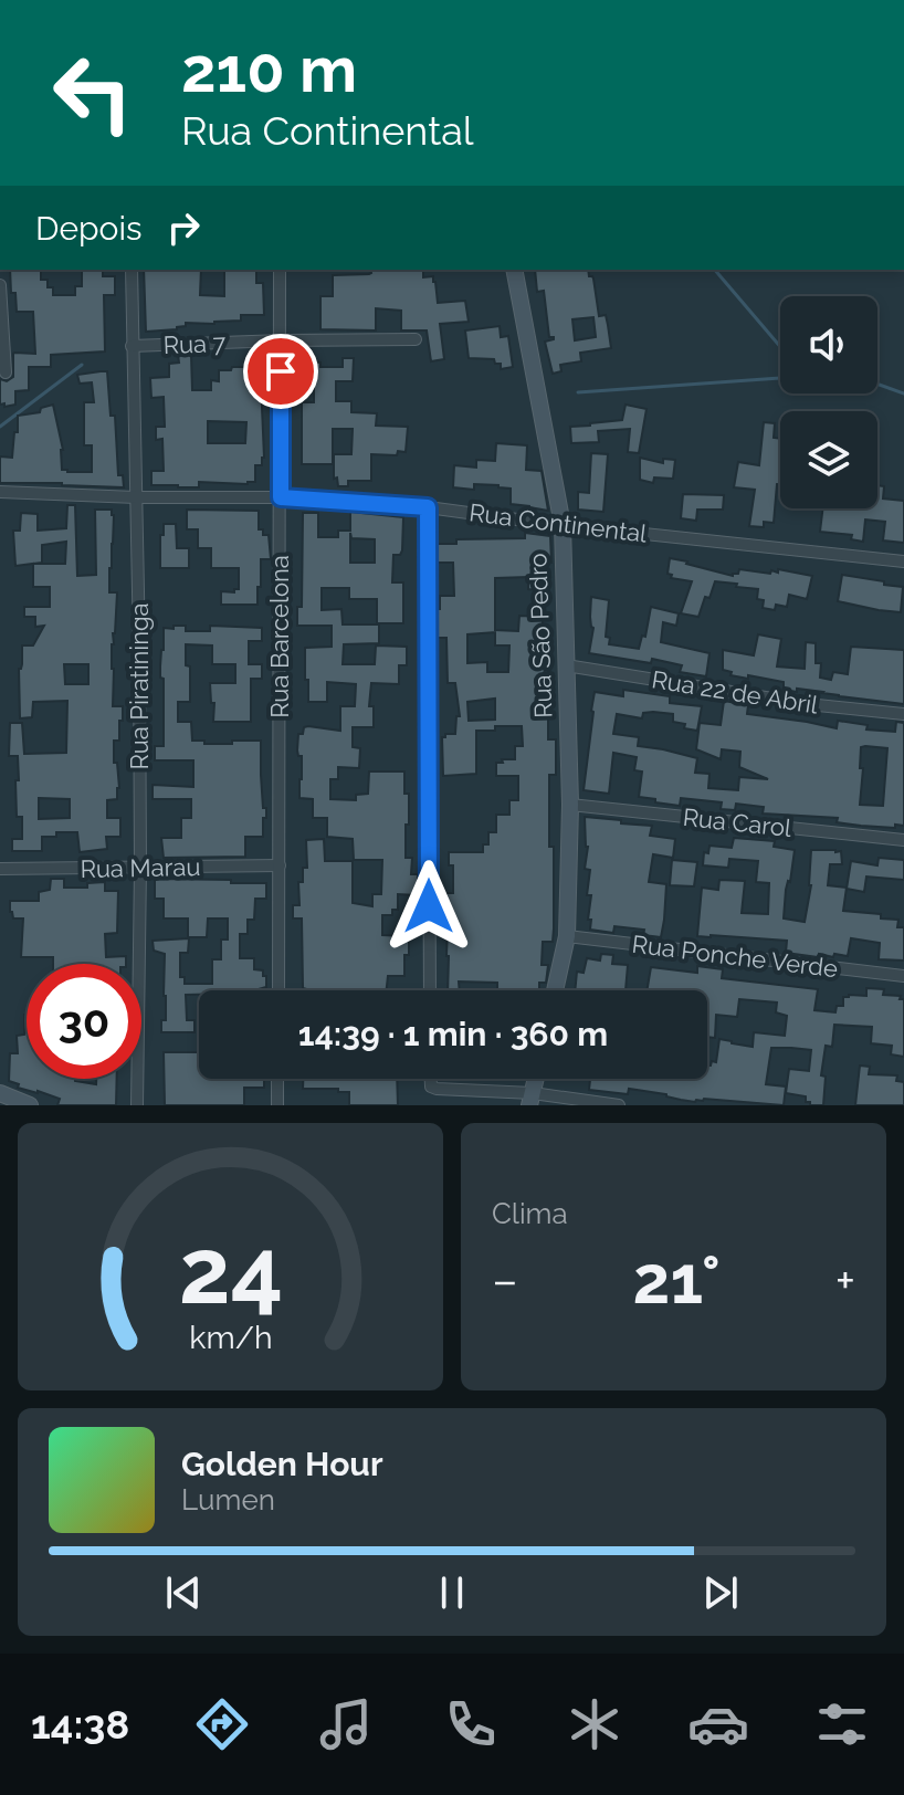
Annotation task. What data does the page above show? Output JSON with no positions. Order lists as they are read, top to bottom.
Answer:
{
  "streets": {
    "street": [
      "Rua 7",
      "Rua Continental",
      "Rua São Pedro",
      "Rua Barcelona",
      "Rua Piratininga",
      "Rua 22 de Abril",
      "Rua Carol",
      "Rua Marau",
      "Rua Ponche Verde"
    ]
  },
  "crossings": [
    ["Rua 7", "Rua Barcelona"],
    ["Rua 7", "Rua Piratininga"],
    ["Rua Continental", "Rua São Pedro"],
    ["Rua Continental", "Rua Barcelona"],
    ["Rua Continental", "Rua Piratininga"],
    ["Rua São Pedro", "Rua 22 de Abril"],
    ["Rua São Pedro", "Rua Carol"],
    ["Rua São Pedro", "Rua Ponche Verde"],
    ["Rua Barcelona", "Rua Marau"],
    ["Rua Piratininga", "Rua Marau"]
  ],
  "page": {
    "turn": ["210 m", "Rua Continental"],
    "then": "Depois",
    "limit": "30",
    "trip": "14:39 · 1 min · 360 m",
    "tile": "Clima",
    "heat": ["−", "21°", "+"],
    "song": ["Golden Hour", "Lumen"],
    "tabs": "14:38",
    "gauge": ["24", "km/h"]
  }
}
